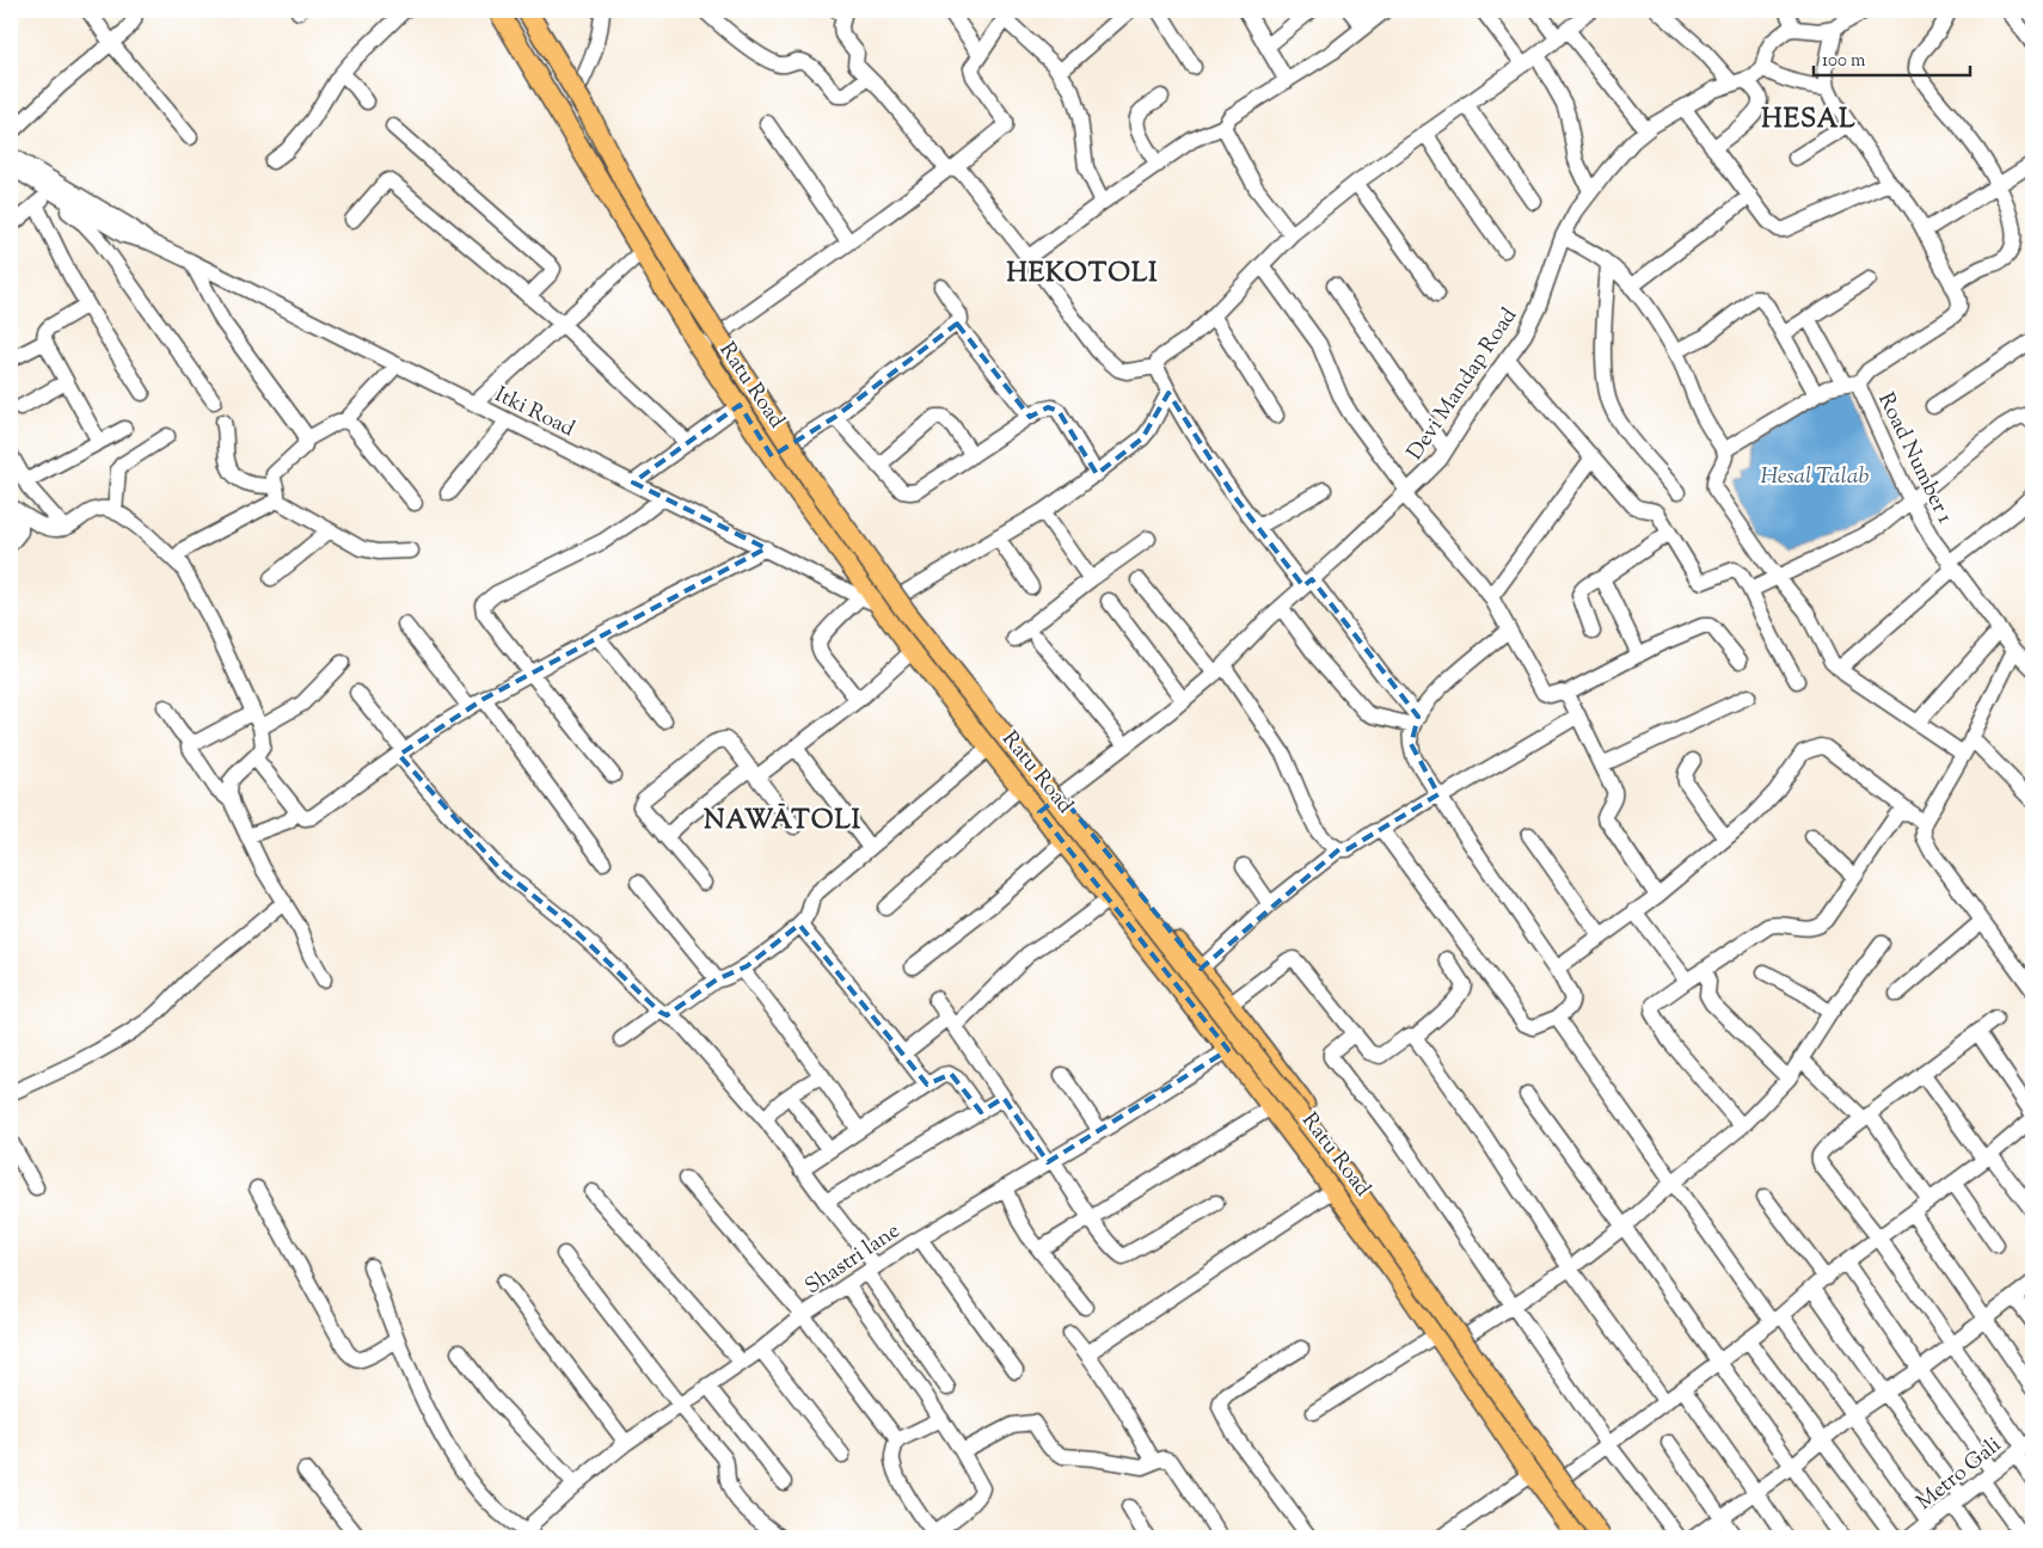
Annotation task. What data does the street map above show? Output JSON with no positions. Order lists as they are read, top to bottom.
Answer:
{
  "streets": {
    "main road": ["Ratu Road"],
    "street": [
      "Devi Mandap Road",
      "Itki Road",
      "Road Number 1",
      "Shastri lane",
      "Metro Gali"
    ]
  },
  "crossings": [
    ["Devi Mandap Road", "Ratu Road"],
    ["Ratu Road", "Itki Road"],
    ["Ratu Road", "Shastri lane"]
  ],
  "districts": ["HESAL", "HEKOTOLI", "NAWĀTOLI"],
  "water": ["Hesal Talab"],
  "scale_bar": "100 m"
}
